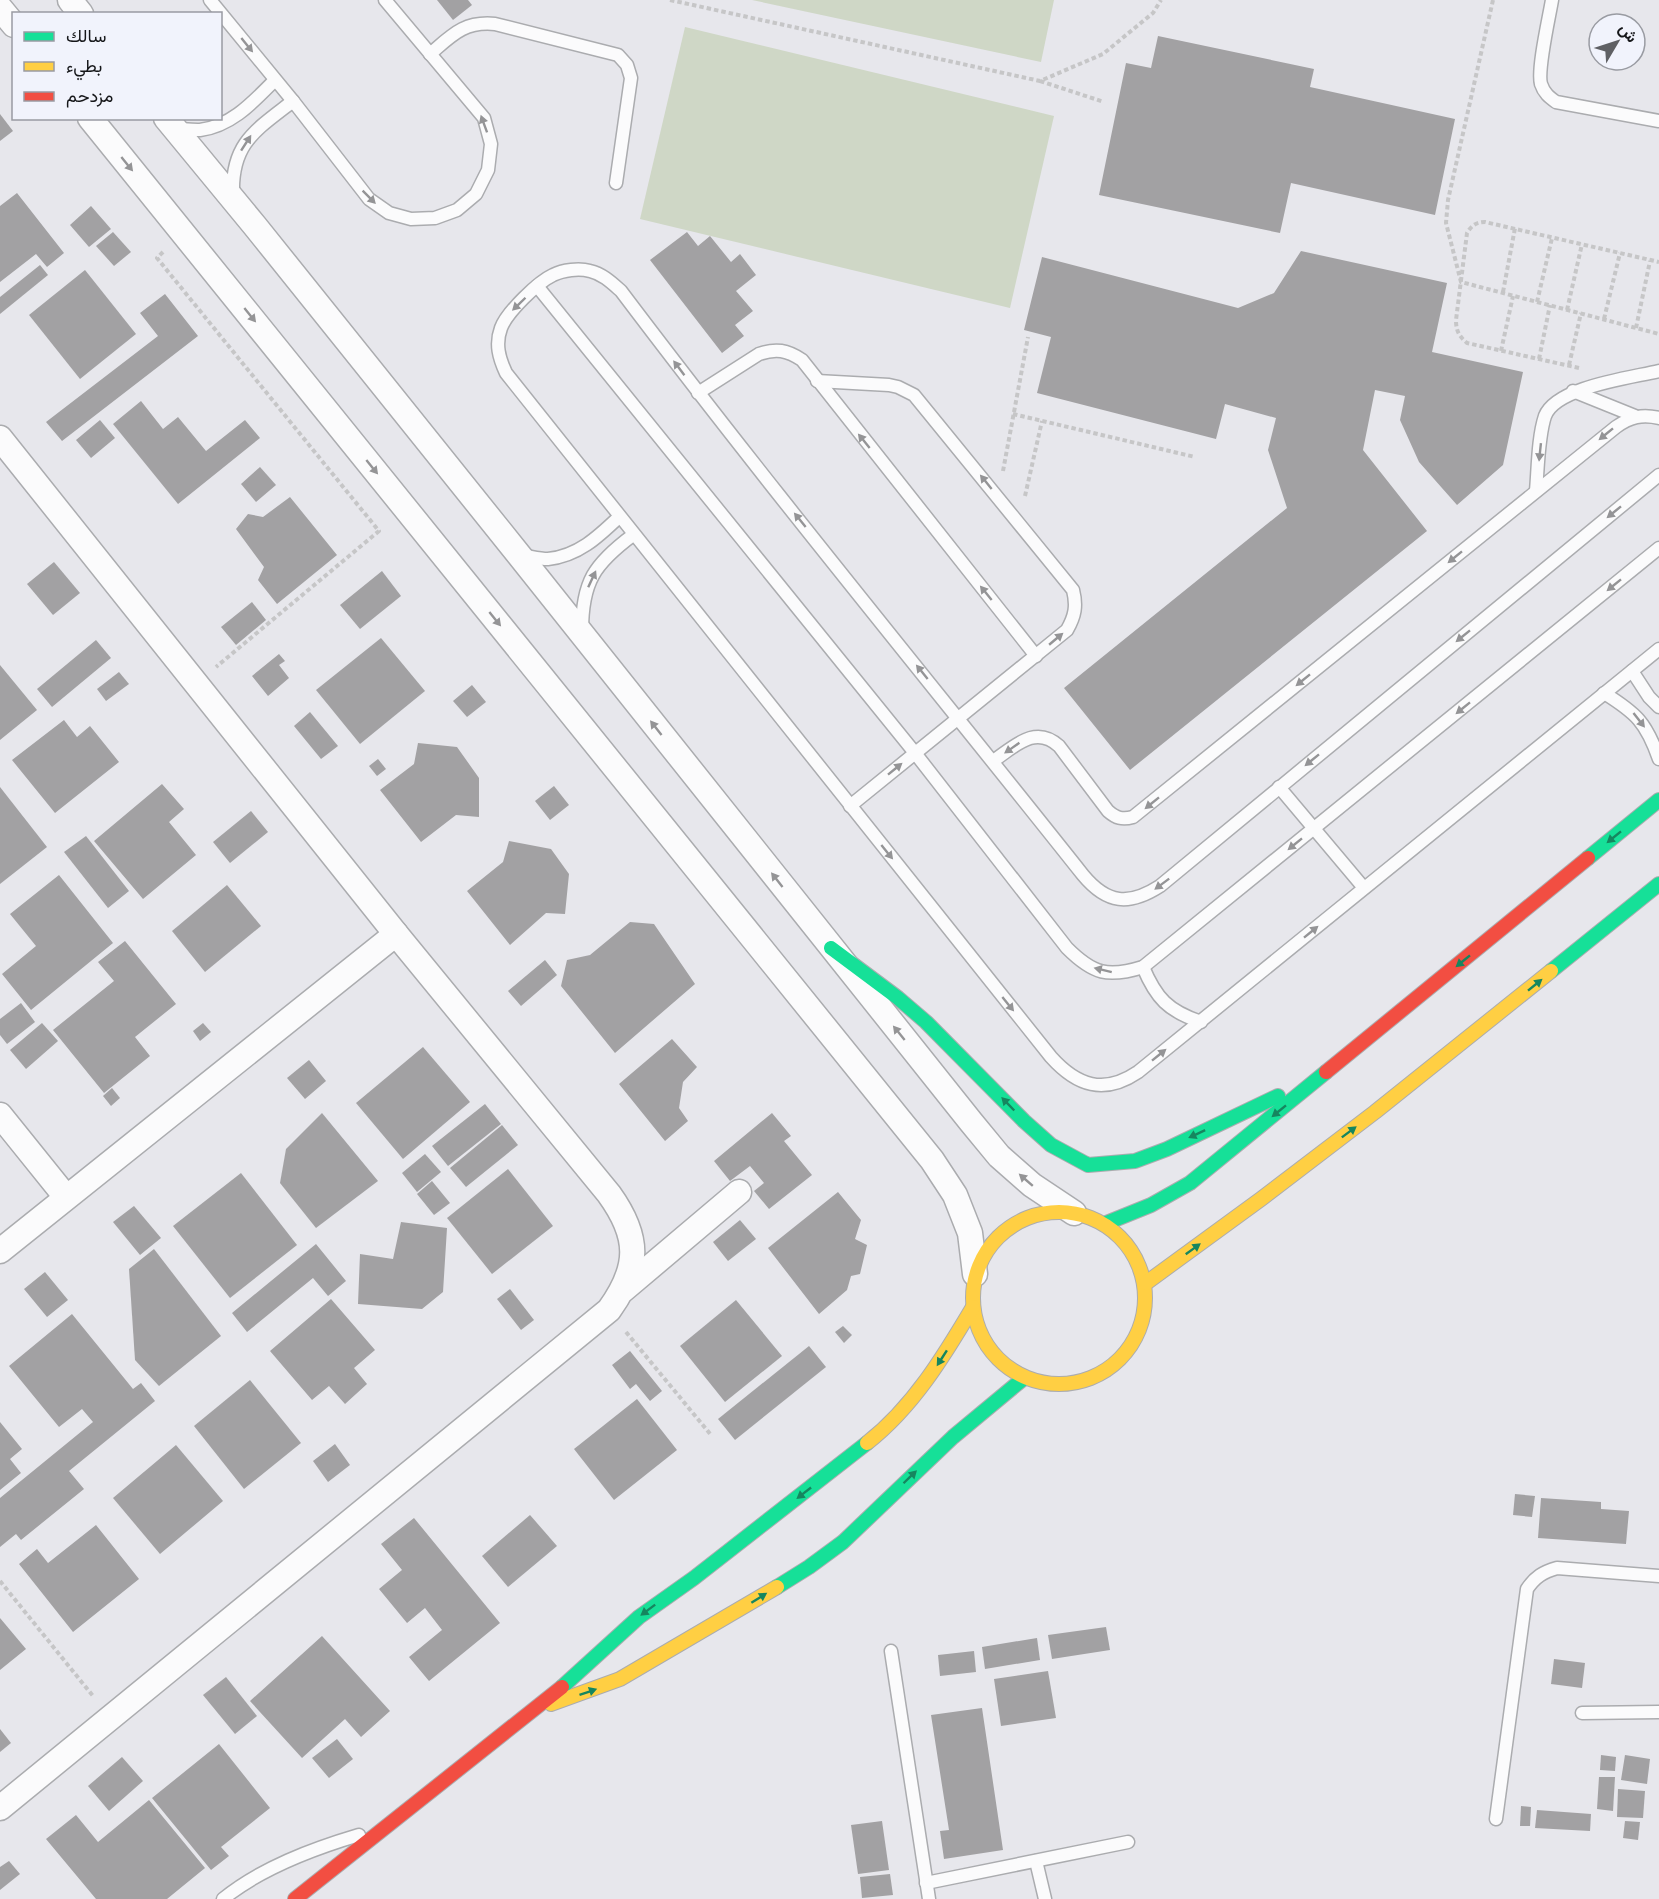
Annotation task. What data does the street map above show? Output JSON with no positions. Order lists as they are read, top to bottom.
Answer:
{
  "legend": ["سالك", "بطيء", "مزدحم"],
  "north": "top right"
}
